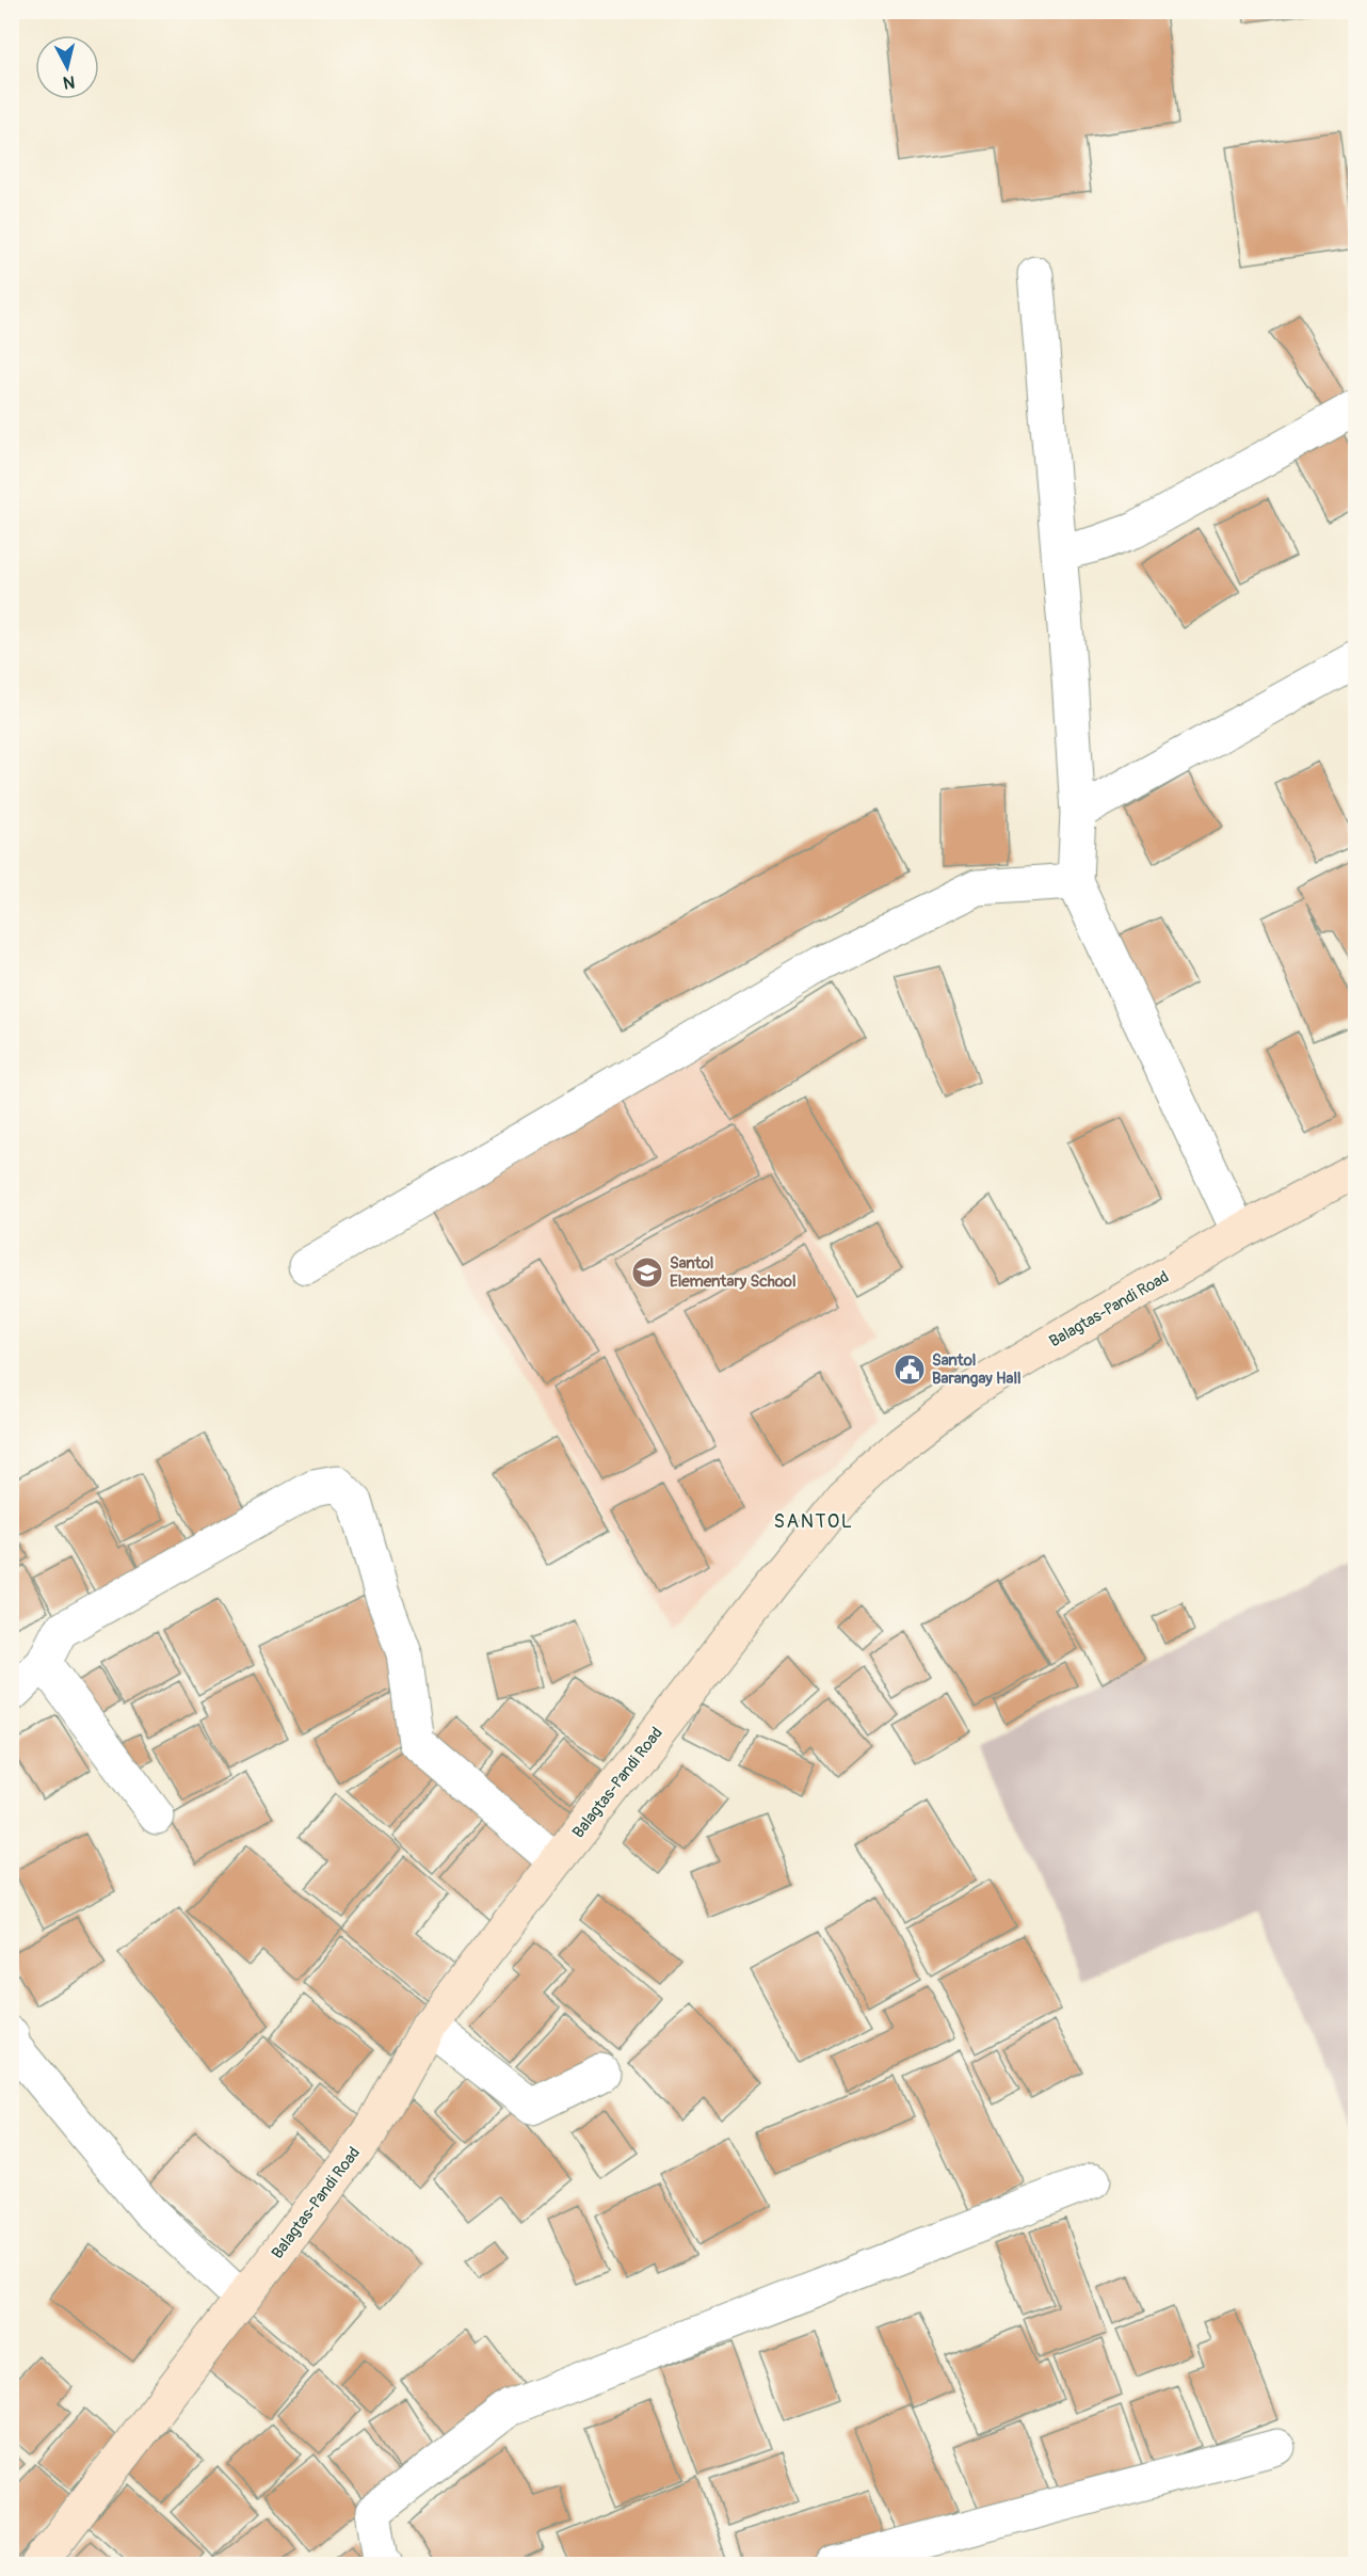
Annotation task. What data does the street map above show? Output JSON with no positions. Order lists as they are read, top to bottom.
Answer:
{
  "streets": {
    "main road": ["Balagtas-Pandi Road"]
  },
  "districts": ["SANTOL"],
  "places": {
    "school or university": ["Santol Elementary School"],
    "public building": ["Santol Barangay Hall"]
  },
  "north": "bottom"
}
